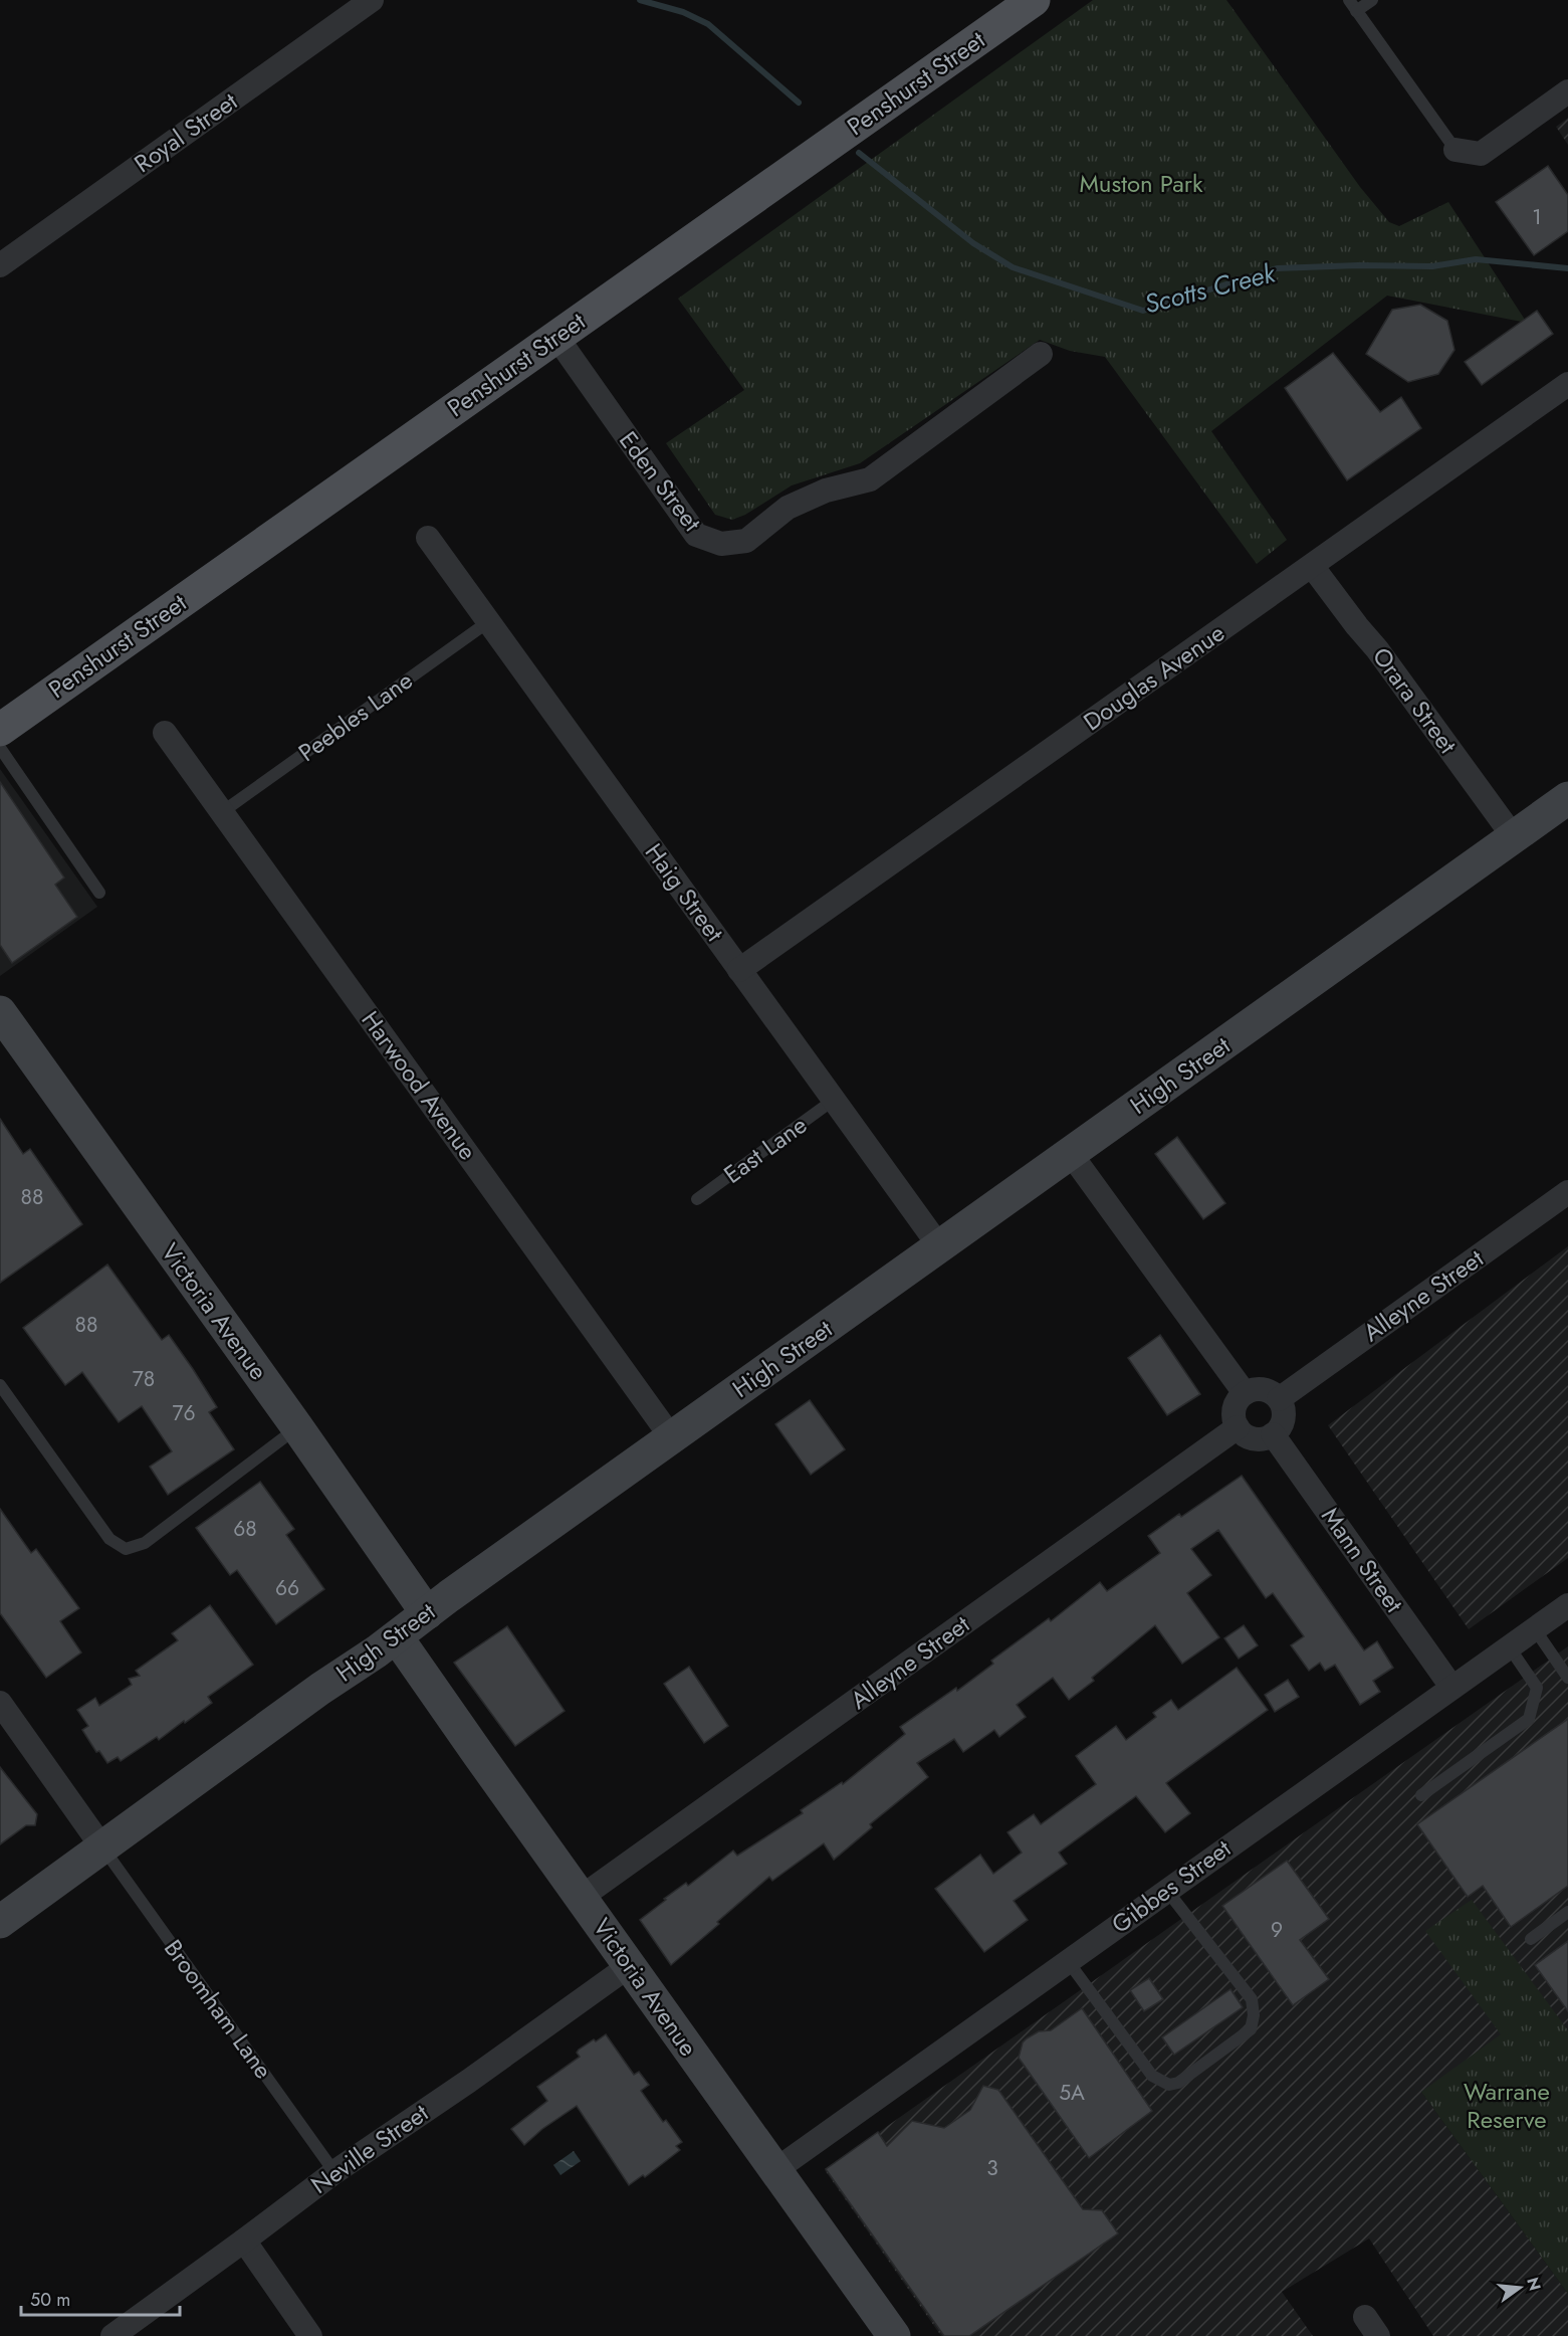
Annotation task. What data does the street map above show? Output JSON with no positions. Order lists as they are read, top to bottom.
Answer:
{
  "streets": {
    "main road": ["Penshurst Street"],
    "street": [
      "Royal Street",
      "Eden Street",
      "Douglas Avenue",
      "Orara Street",
      "Haig Street",
      "High Street",
      "Harwood Avenue",
      "Alleyne Street",
      "Victoria Avenue",
      "Mann Street",
      "Gibbes Street",
      "Neville Street"
    ],
    "lane": ["Peebles Lane", "East Lane", "Broomham Lane"]
  },
  "crossings": [
    ["Penshurst Street", "Eden Street"],
    ["Douglas Avenue", "Orara Street"],
    ["Douglas Avenue", "Haig Street"],
    ["Orara Street", "High Street"],
    ["Peebles Lane", "Haig Street"],
    ["Peebles Lane", "Harwood Avenue"],
    ["Haig Street", "High Street"],
    ["Haig Street", "East Lane"],
    ["High Street", "Harwood Avenue"],
    ["High Street", "Victoria Avenue"],
    ["High Street", "Broomham Lane"],
    ["Alleyne Street", "Victoria Avenue"],
    ["Alleyne Street", "Mann Street"],
    ["Victoria Avenue", "Gibbes Street"],
    ["Victoria Avenue", "Neville Street"],
    ["Mann Street", "Gibbes Street"],
    ["Broomham Lane", "Neville Street"]
  ],
  "water": ["Scotts Creek"],
  "parks": ["Muston Park", "Warrane Reserve"],
  "house_numbers": [
    "1",
    "88",
    "88",
    "78",
    "76",
    "68",
    "66",
    "9",
    "5A",
    "3"
  ],
  "scale_bar": "50 m",
  "north": "right"
}
